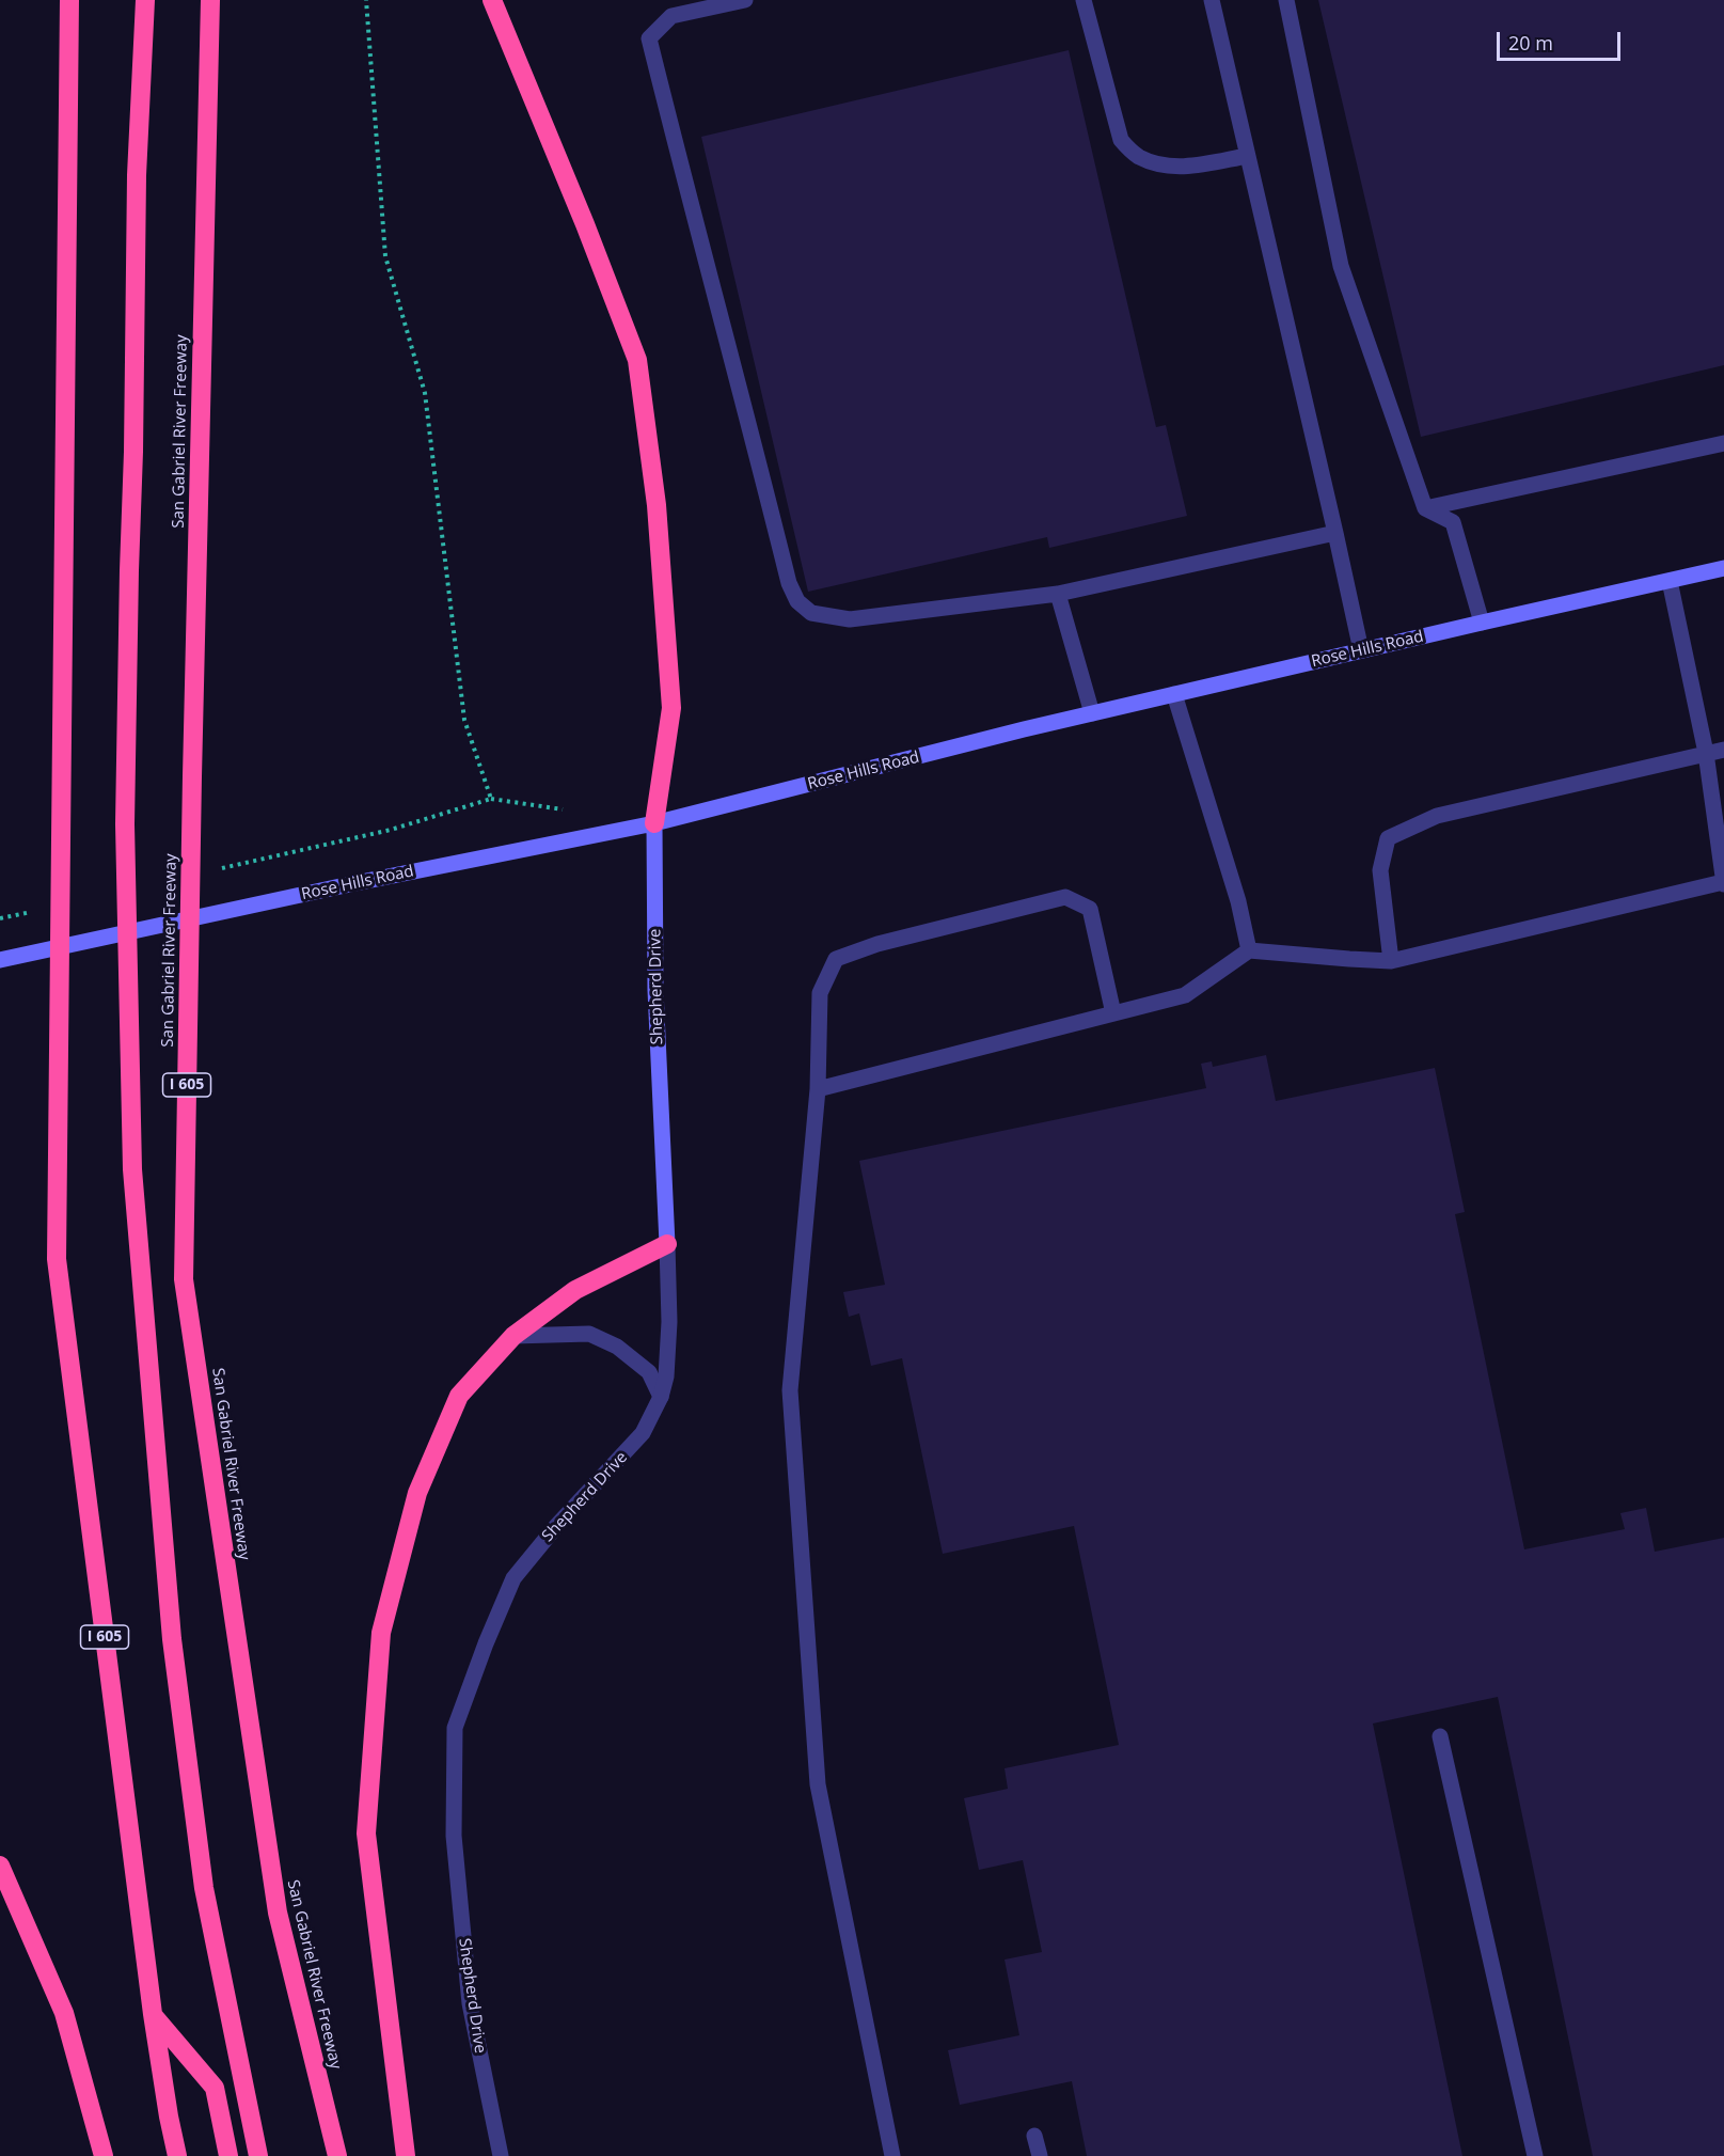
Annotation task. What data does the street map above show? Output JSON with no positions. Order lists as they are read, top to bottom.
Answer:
{
  "streets": {
    "highway": ["San Gabriel River Freeway", "I 605"],
    "main road": ["Rose Hills Road", "Shepherd Drive"]
  },
  "crossings": [
    ["Rose Hills Road", "Shepherd Drive"]
  ],
  "scale_bar": "20 m"
}
